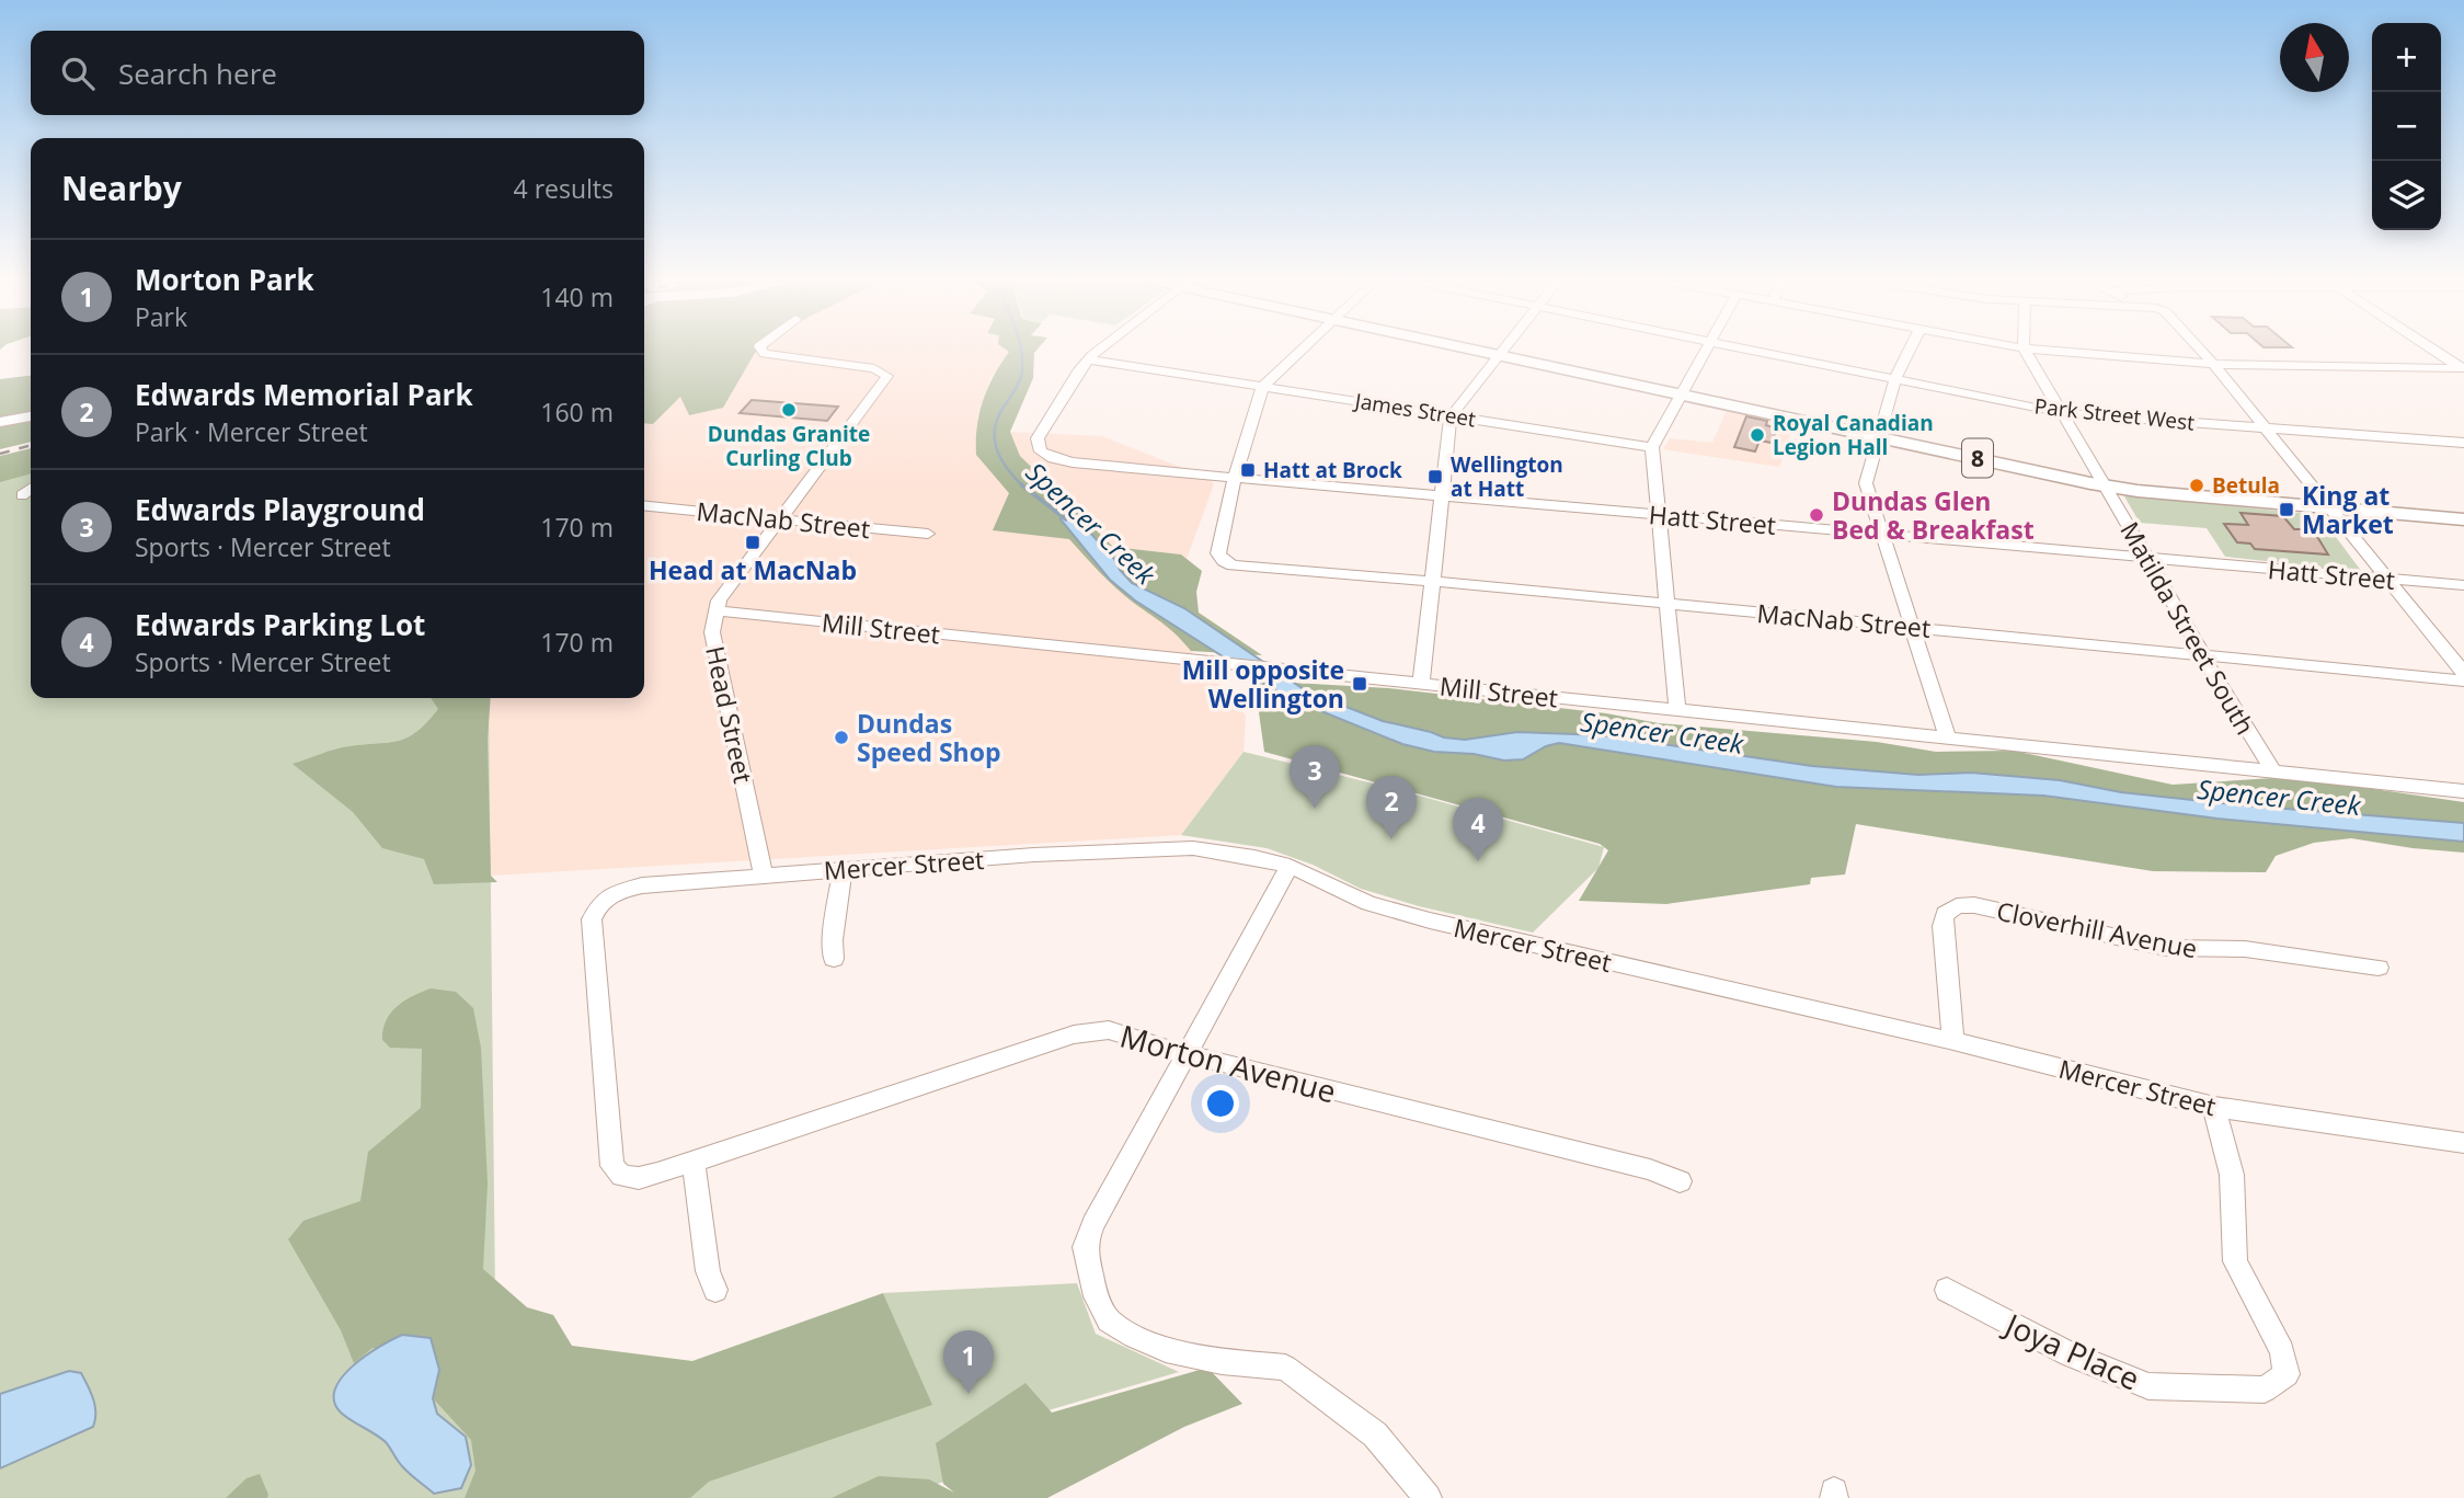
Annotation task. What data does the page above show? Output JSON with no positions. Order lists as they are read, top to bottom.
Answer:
{
  "streets": {
    "main road": ["8"],
    "street": [
      "James Street",
      "Park Street West",
      "MacNab Street",
      "Hatt Street",
      "Mill Street",
      "Matilda Street South",
      "Head Street",
      "Mercer Street",
      "Cloverhill Avenue",
      "Morton Avenue",
      "Joya Place"
    ]
  },
  "crossings": [
    ["James Street", "Hatt Street"],
    ["Park Street West", "Matilda Street South"],
    ["8", "Matilda Street South"],
    ["MacNab Street", "Hatt Street"],
    ["MacNab Street", "Matilda Street South"],
    ["MacNab Street", "Head Street"],
    ["Hatt Street", "Matilda Street South"],
    ["Mill Street", "Matilda Street South"],
    ["Mill Street", "Head Street"],
    ["Head Street", "Mercer Street"],
    ["Mercer Street", "Cloverhill Avenue"],
    ["Mercer Street", "Morton Avenue"],
    ["Mercer Street", "Joya Place"]
  ],
  "water": ["Spencer Creek"],
  "places": {
    "other": [
      "Dundas Granite Curling Club",
      "Royal Canadian Legion Hall",
      "Betula",
      "Dundas Glen Bed & Breakfast",
      "Dundas Speed Shop"
    ],
    "transit": [
      "Hatt at Brock",
      "Wellington at Hatt",
      "King at Market",
      "Head at MacNab",
      "Mill opposite Wellington"
    ]
  },
  "north": "top",
  "page": {
    "map_buttons": ["+", "−"],
    "search": "Search here",
    "heading": ["Nearby", "4 results"],
    "list": [
      {
        "mark": "1",
        "name": "Morton Park",
        "note": "Park",
        "value": "140 m"
      },
      {
        "mark": "2",
        "name": "Edwards Memorial Park",
        "note": "Park · Mercer Street",
        "value": "160 m"
      },
      {
        "mark": "3",
        "name": "Edwards Playground",
        "note": "Sports · Mercer Street",
        "value": "170 m"
      },
      {
        "mark": "4",
        "name": "Edwards Parking Lot",
        "note": "Sports · Mercer Street",
        "value": "170 m"
      }
    ],
    "pins": [
      "3",
      "2",
      "4",
      "1"
    ]
  }
}
